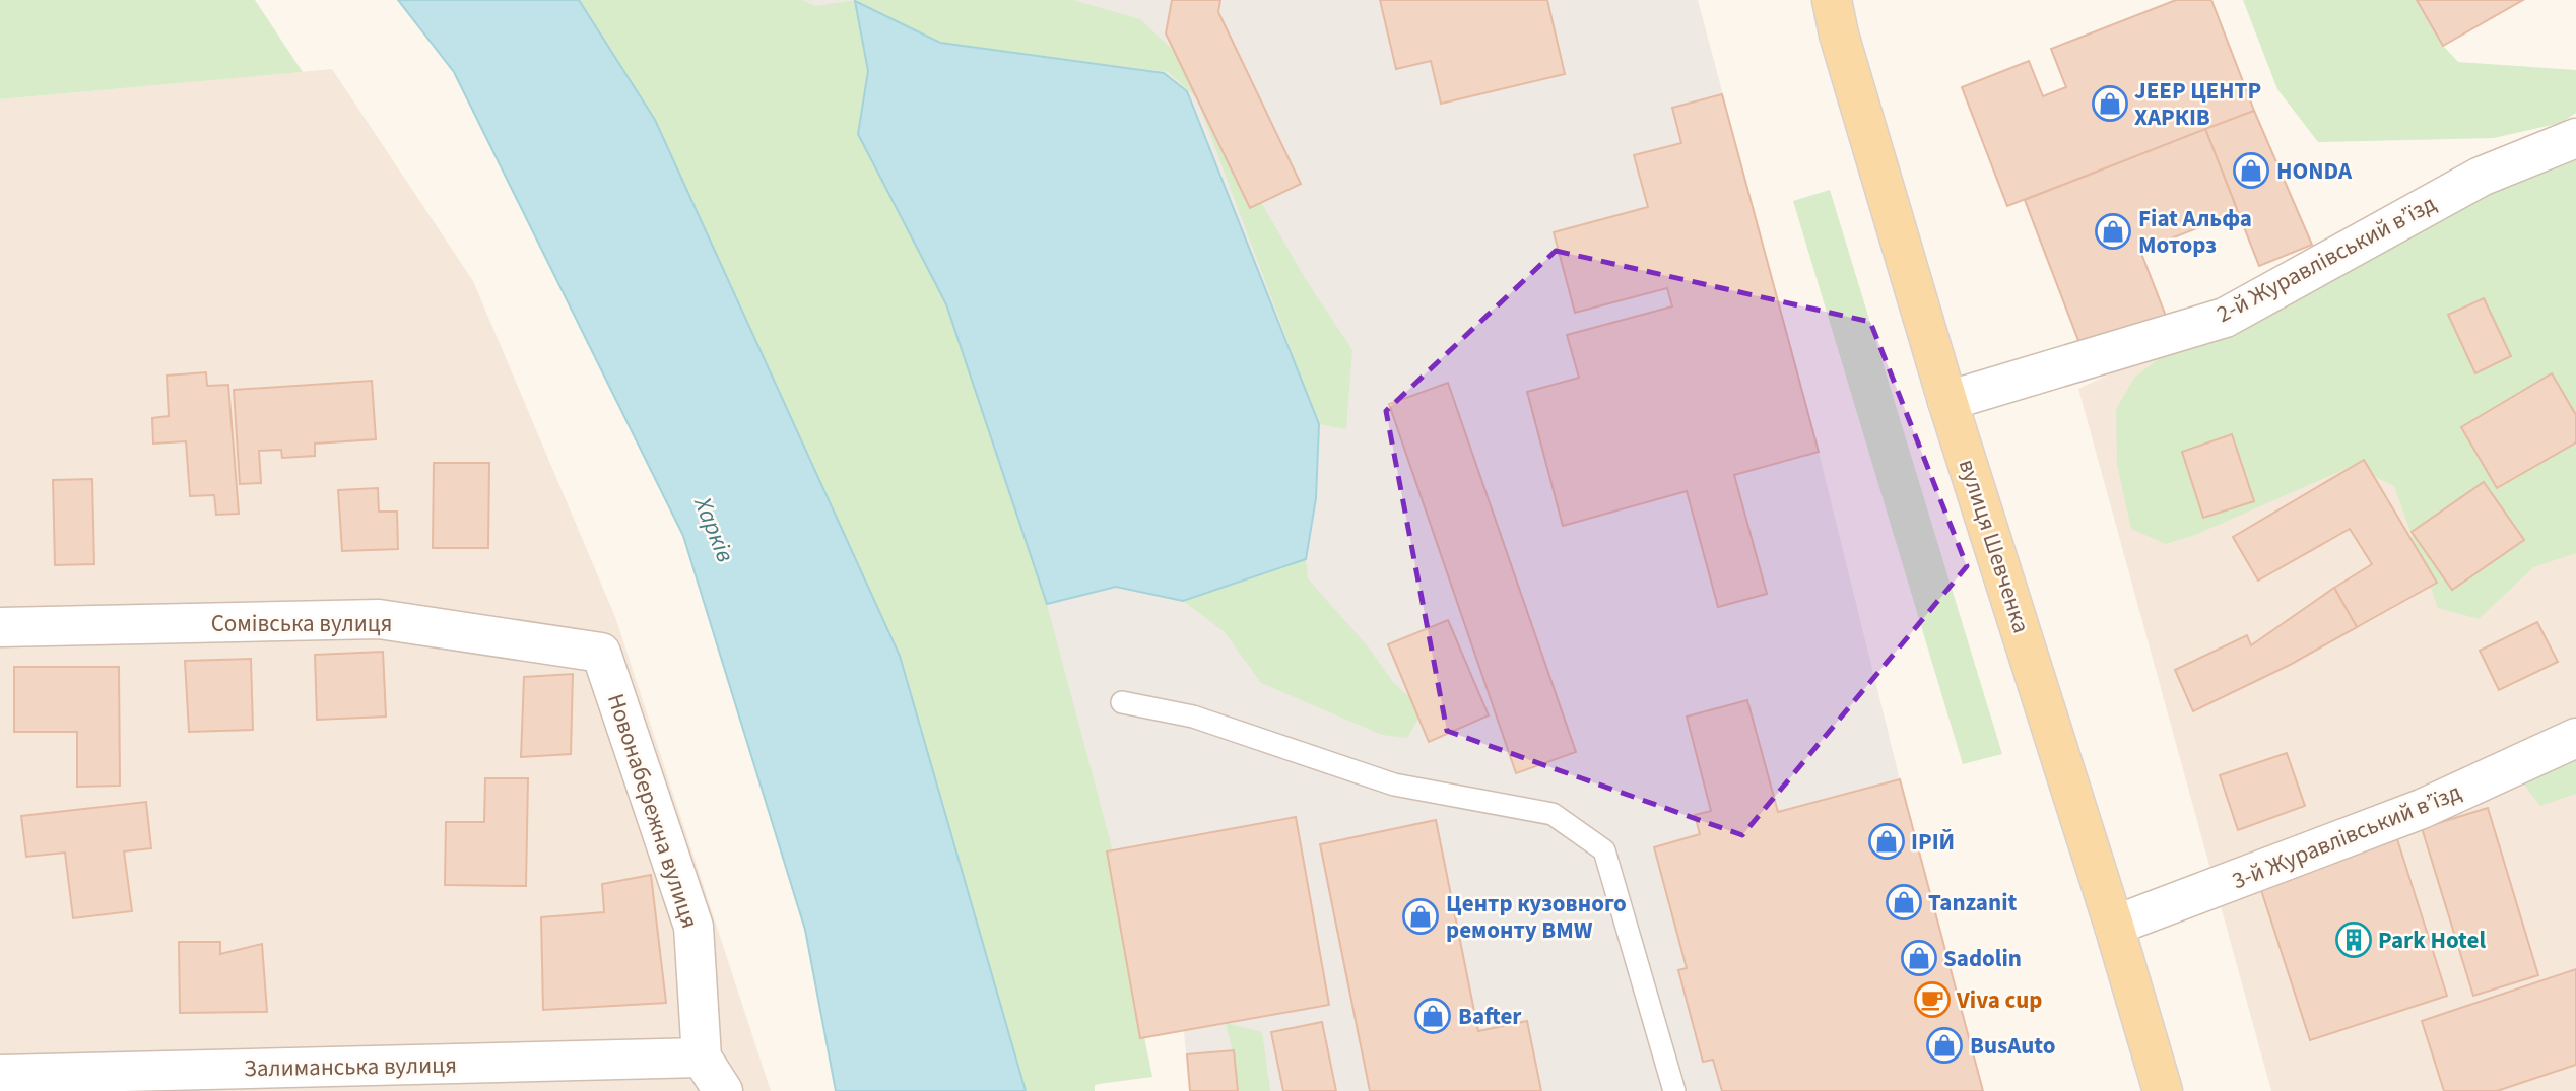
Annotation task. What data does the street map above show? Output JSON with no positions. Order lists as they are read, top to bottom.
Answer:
{
  "streets": {
    "main road": ["вулиця Шевченка"],
    "street": [
      "2-й Журавлівський в’їзд",
      "Сомівська вулиця",
      "Новонабережна вулиця",
      "3-й Журавлівський в’їзд",
      "Залиманська вулиця"
    ]
  },
  "crossings": [
    ["2-й Журавлівський в’їзд", "вулиця Шевченка"],
    ["вулиця Шевченка", "3-й Журавлівський в’їзд"],
    ["Сомівська вулиця", "Новонабережна вулиця"],
    ["Новонабережна вулиця", "Залиманська вулиця"]
  ],
  "water": ["Харків"],
  "places": {
    "shop": [
      "JEEP ЦЕНТР ХАРКІВ",
      "HONDA",
      "Fiat Альфа Моторз",
      "ІРІЙ",
      "Tanzanit",
      "Центр кузовного ремонту BMW",
      "Sadolin",
      "Bafter",
      "BusAuto"
    ],
    "building": ["Park Hotel"],
    "cafe": ["Viva cup"]
  }
}
